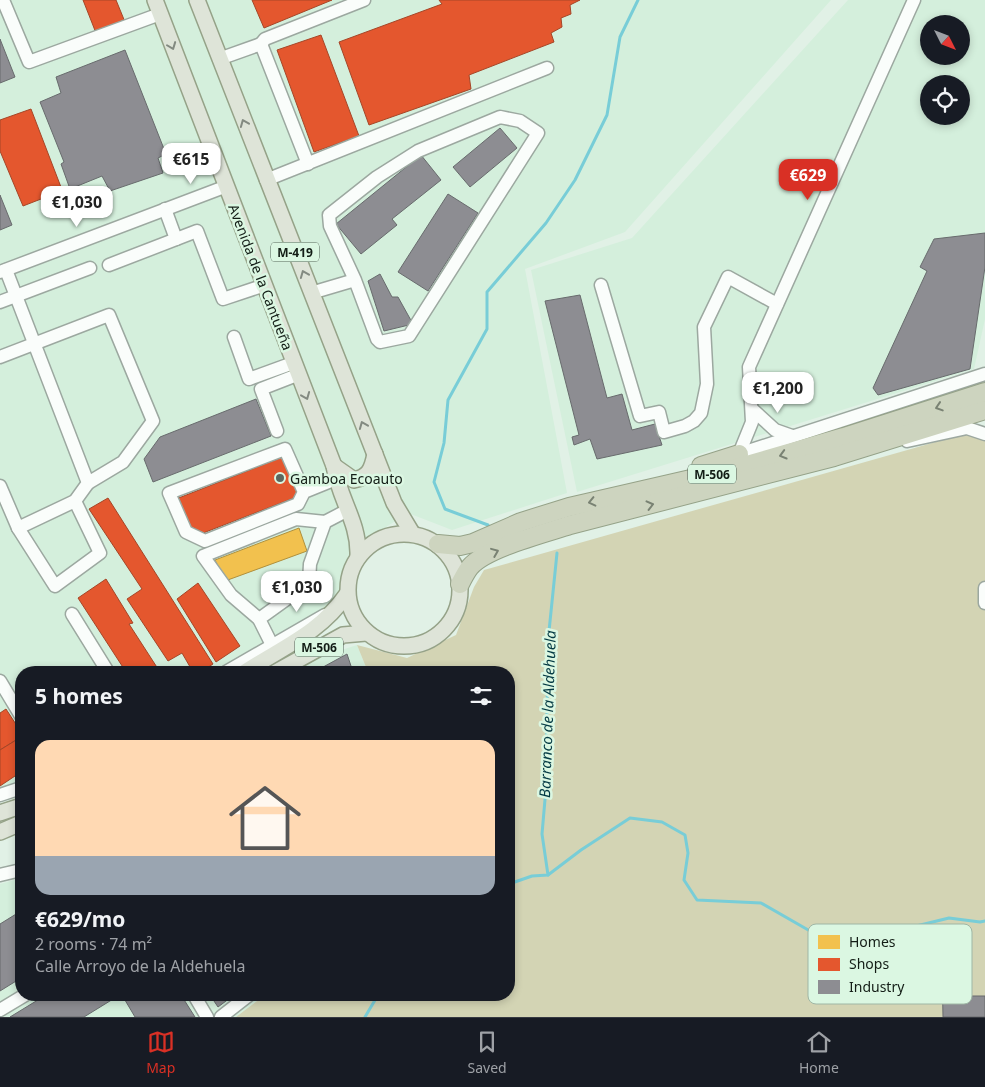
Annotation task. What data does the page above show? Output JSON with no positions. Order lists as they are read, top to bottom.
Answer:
{
  "streets": {
    "highway": ["M-506"],
    "main road": ["M-419", "Avenida de la Cantueña"]
  },
  "crossings": [
    ["M-419", "Avenida de la Cantueña"],
    ["M-419", "M-506"],
    ["Avenida de la Cantueña", "M-506"]
  ],
  "water": ["Barranco de la Aldehuela"],
  "places": ["Gamboa Ecoauto"],
  "legend": ["Homes", "Shops", "Industry"],
  "north": "bottom right",
  "page": {
    "price": [
      "€615",
      "€629",
      "€1,030",
      "€1,200",
      "€1,030"
    ],
    "heading": "5 homes",
    "list": [
      {
        "name": "€629/mo",
        "note": "2 rooms · 74 m² · Calle Arroyo de la Aldehuela"
      }
    ],
    "tabs": ["Map", "Saved", "Home"]
  }
}
